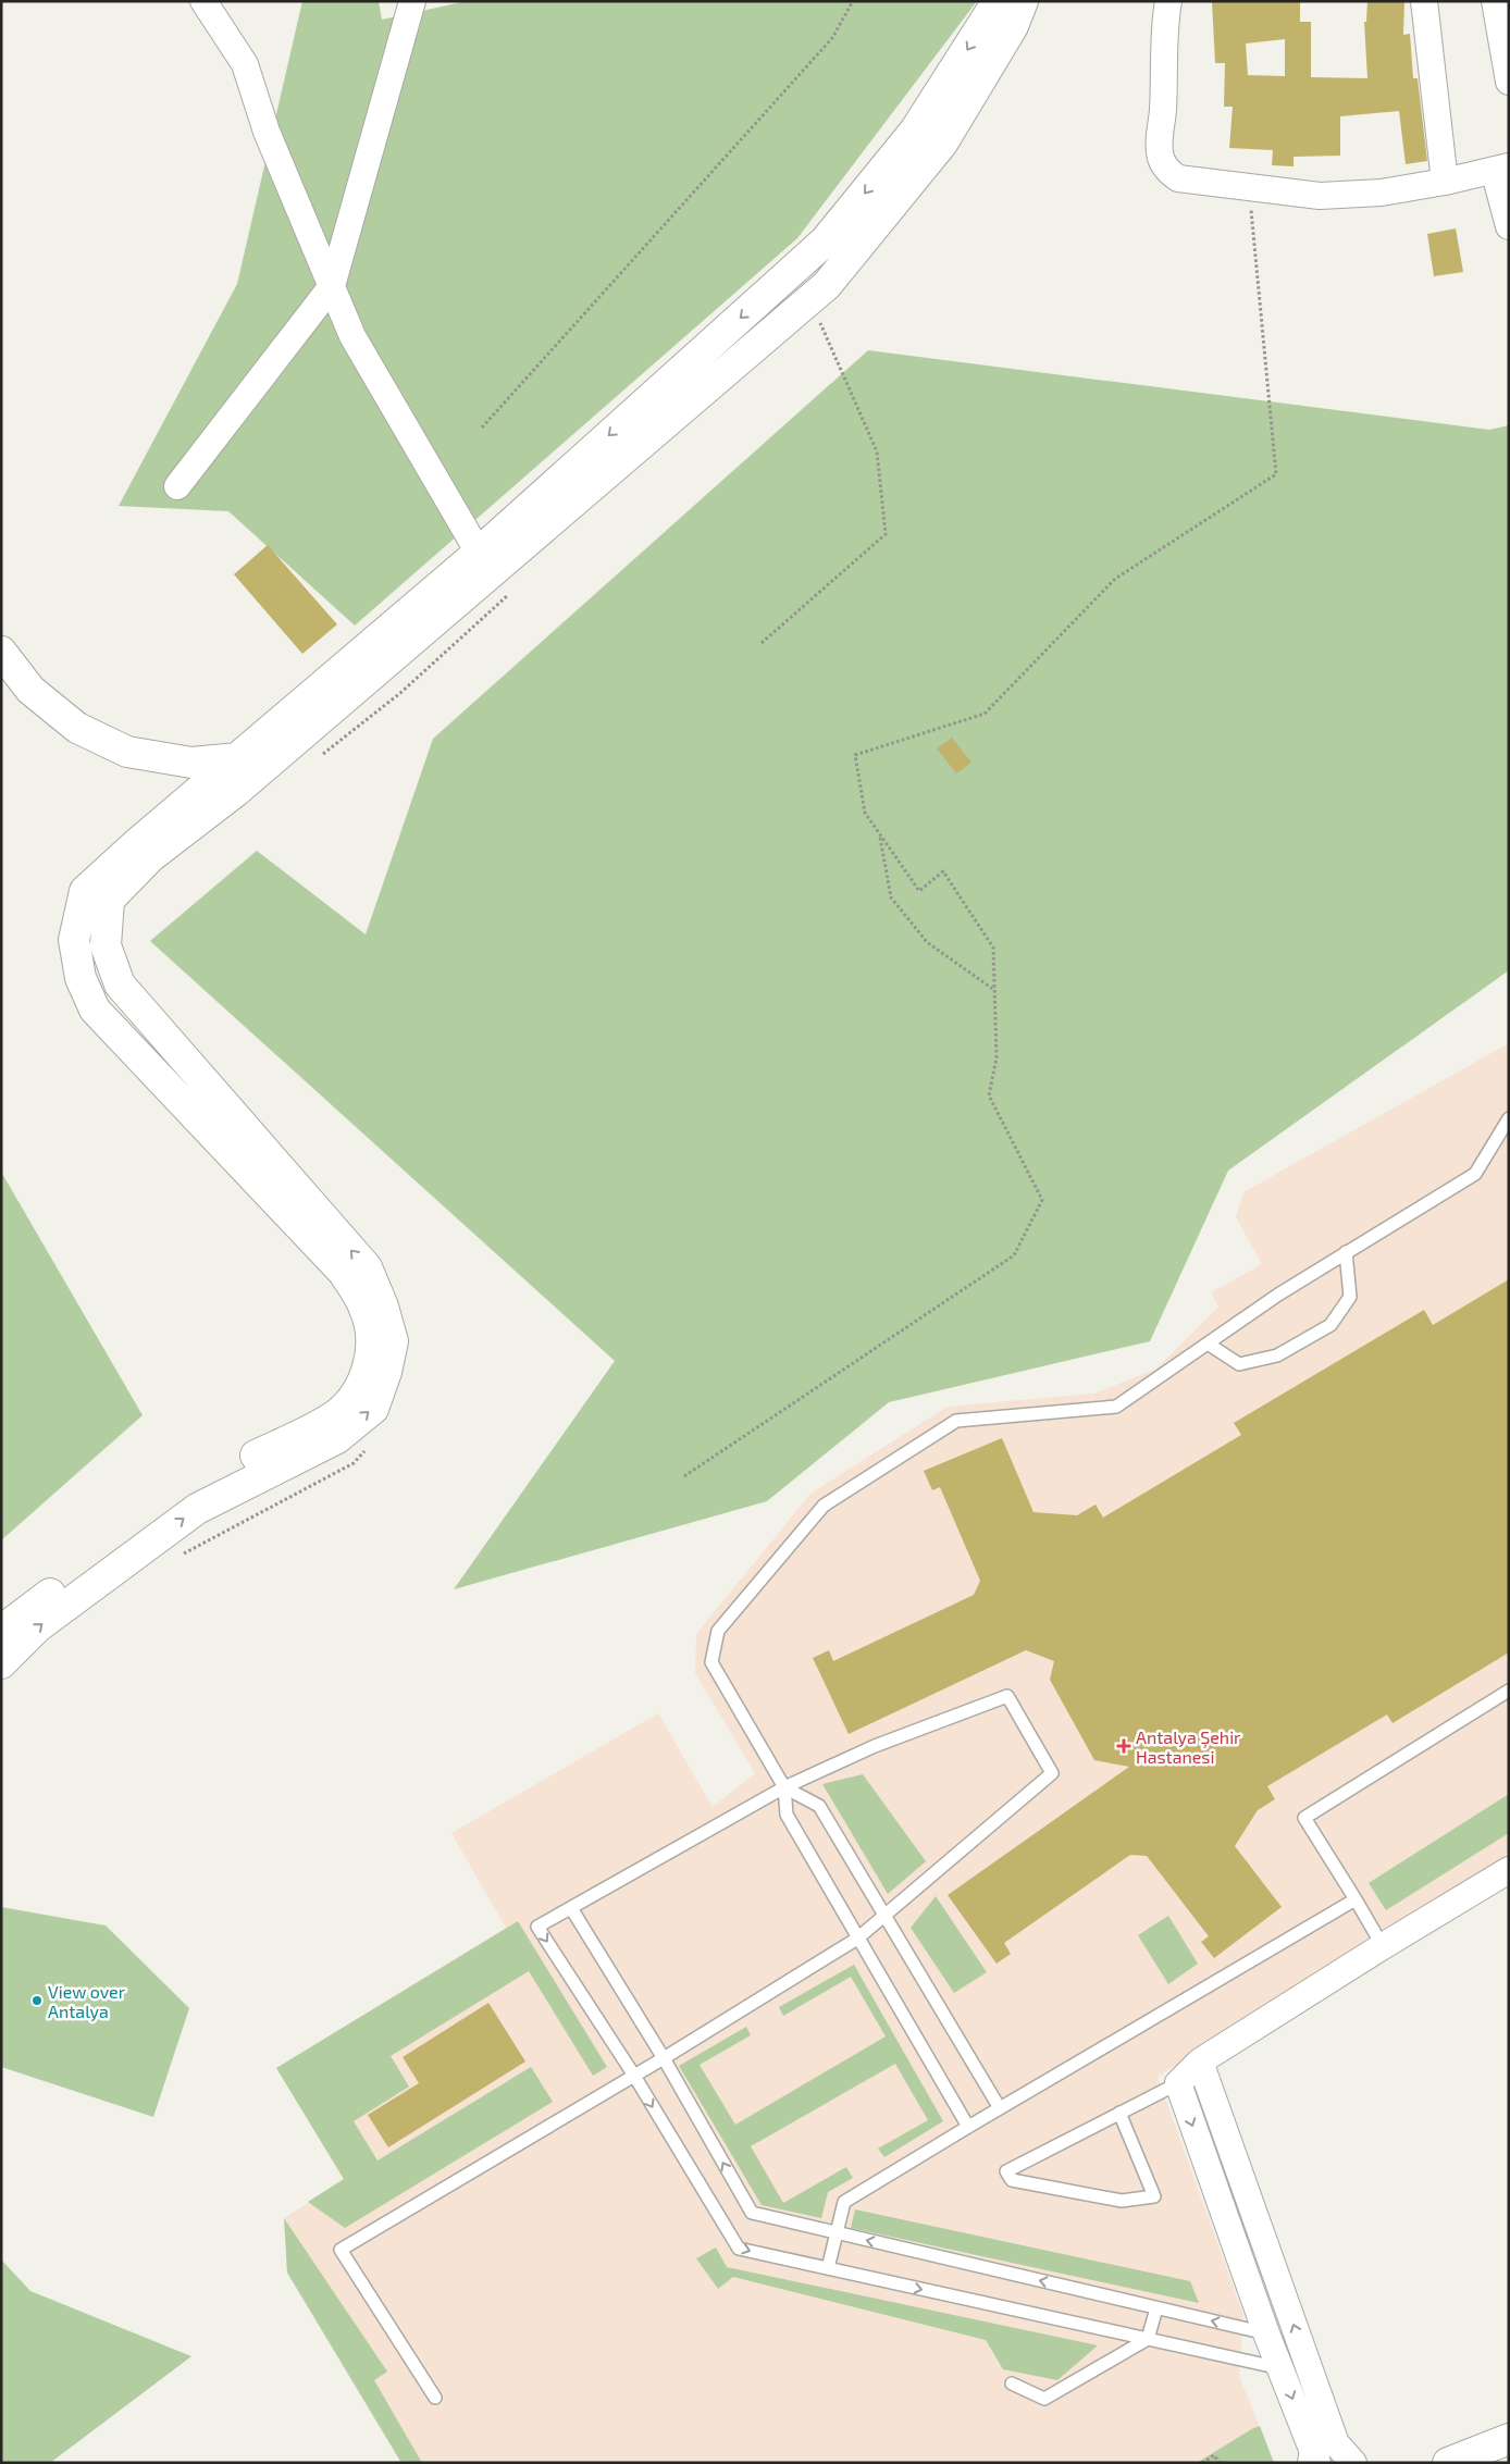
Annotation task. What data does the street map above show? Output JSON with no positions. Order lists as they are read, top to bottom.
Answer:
{
  "places": {
    "health": ["Antalya Şehir Hastanesi"],
    "other": ["View over Antalya"]
  }
}
